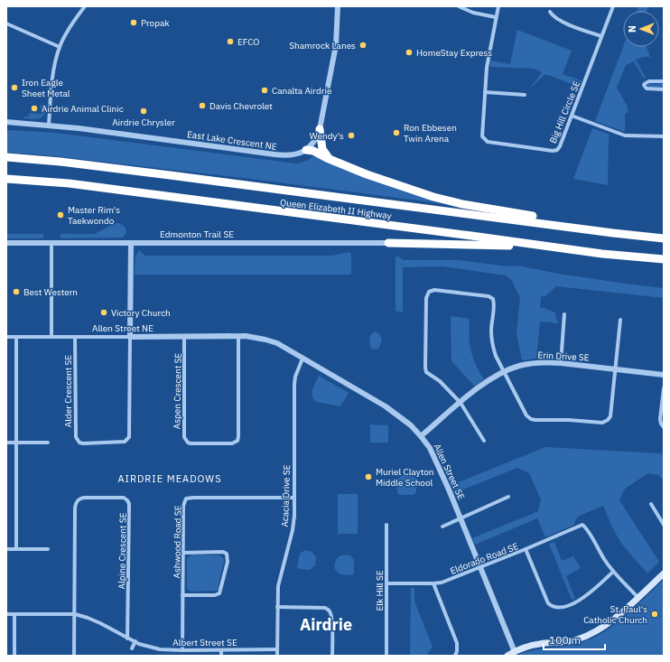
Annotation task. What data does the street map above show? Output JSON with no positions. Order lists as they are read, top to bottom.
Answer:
{
  "streets": {
    "highway": ["Queen Elizabeth II Highway"],
    "street": [
      "Big Hill Circle SE",
      "East Lake Crescent NE",
      "Edmonton Trail SE",
      "Allen Street NE",
      "Erin Drive SE",
      "Alder Crescent SE",
      "Aspen Crescent SE",
      "Allen Street SE",
      "Acacia Drive SE",
      "Ashwood Road SE",
      "Alpine Crescent SE",
      "Eldorado Road SE",
      "Elk Hill SE",
      "Albert Street SE"
    ]
  },
  "crossings": [
    ["Allen Street NE", "Alder Crescent SE"],
    ["Allen Street NE", "Aspen Crescent SE"],
    ["Allen Street NE", "Allen Street SE"],
    ["Erin Drive SE", "Allen Street SE"],
    ["Aspen Crescent SE", "Allen Street SE"],
    ["Allen Street SE", "Acacia Drive SE"],
    ["Allen Street SE", "Eldorado Road SE"],
    ["Acacia Drive SE", "Ashwood Road SE"],
    ["Acacia Drive SE", "Albert Street SE"],
    ["Ashwood Road SE", "Albert Street SE"],
    ["Alpine Crescent SE", "Albert Street SE"],
    ["Eldorado Road SE", "Elk Hill SE"]
  ],
  "districts": ["AIRDRIE MEADOWS", "Airdrie"],
  "places": [
    "Propak",
    "EFCO",
    "Shamrock Lanes",
    "HomeStay Express",
    "Iron Eagle Sheet Metal",
    "Canalta Airdrie",
    "Davis Chevrolet",
    "Airdrie Animal Clinic",
    "Airdrie Chrysler",
    "Ron Ebbesen Twin Arena",
    "Wendy's",
    "Master Rim's Taekwondo",
    "Best Western",
    "Victory Church",
    "Muriel Clayton Middle School",
    "St. Paul's Catholic Church"
  ],
  "scale_bar": "100 m",
  "north": "left"
}
